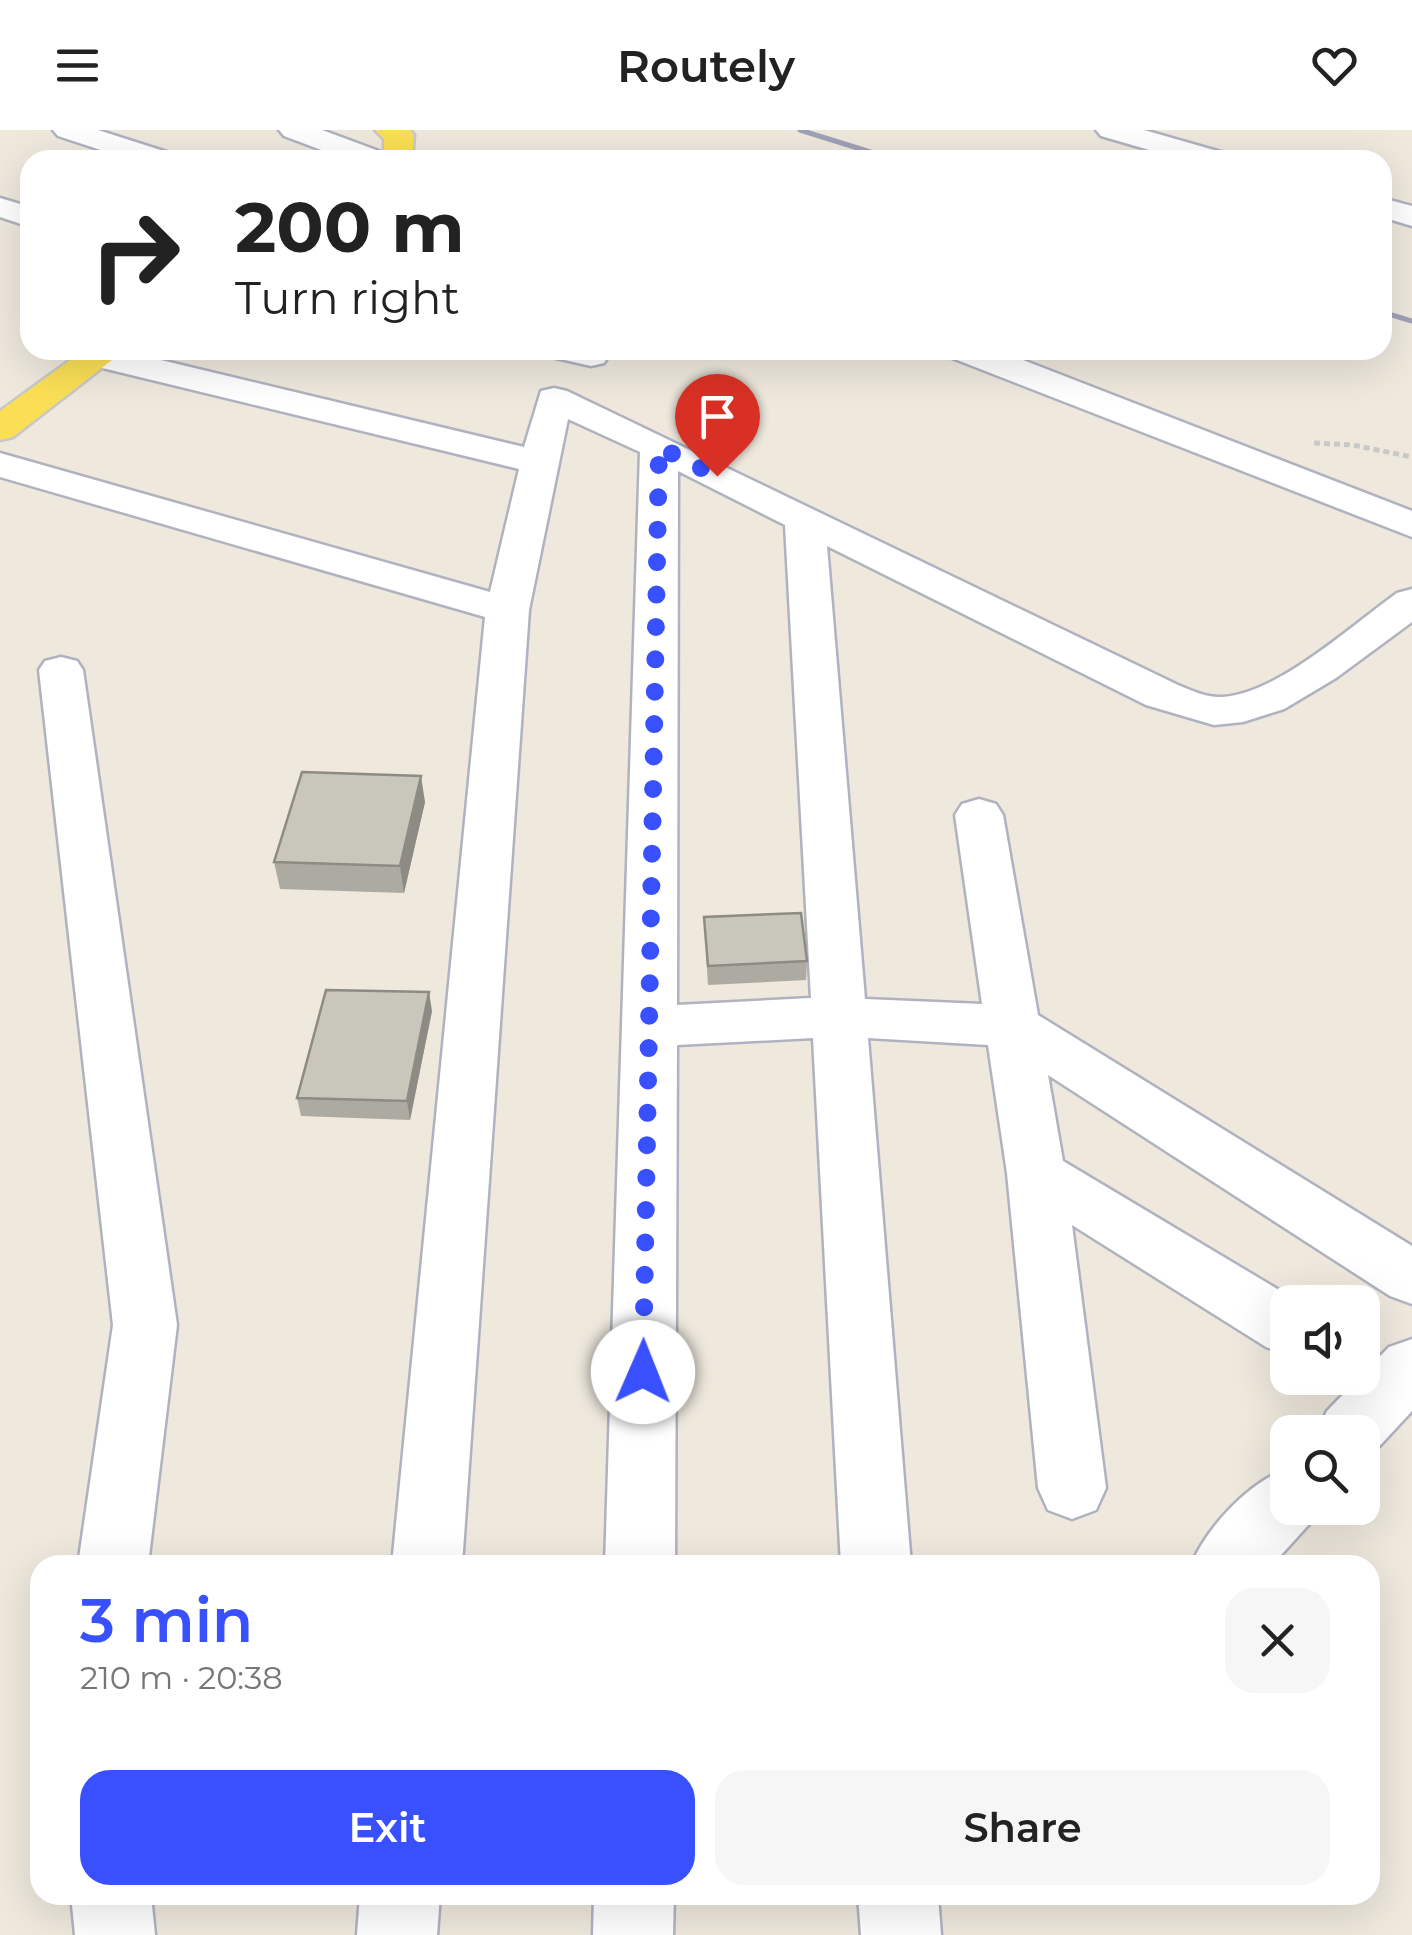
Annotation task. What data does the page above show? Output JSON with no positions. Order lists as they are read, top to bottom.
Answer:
{
  "page": {
    "header": "Routely",
    "turn": ["200 m", "Turn right"],
    "heading": ["3 min", "210 m · 20:38"],
    "buttons": ["Exit", "Share"]
  }
}
